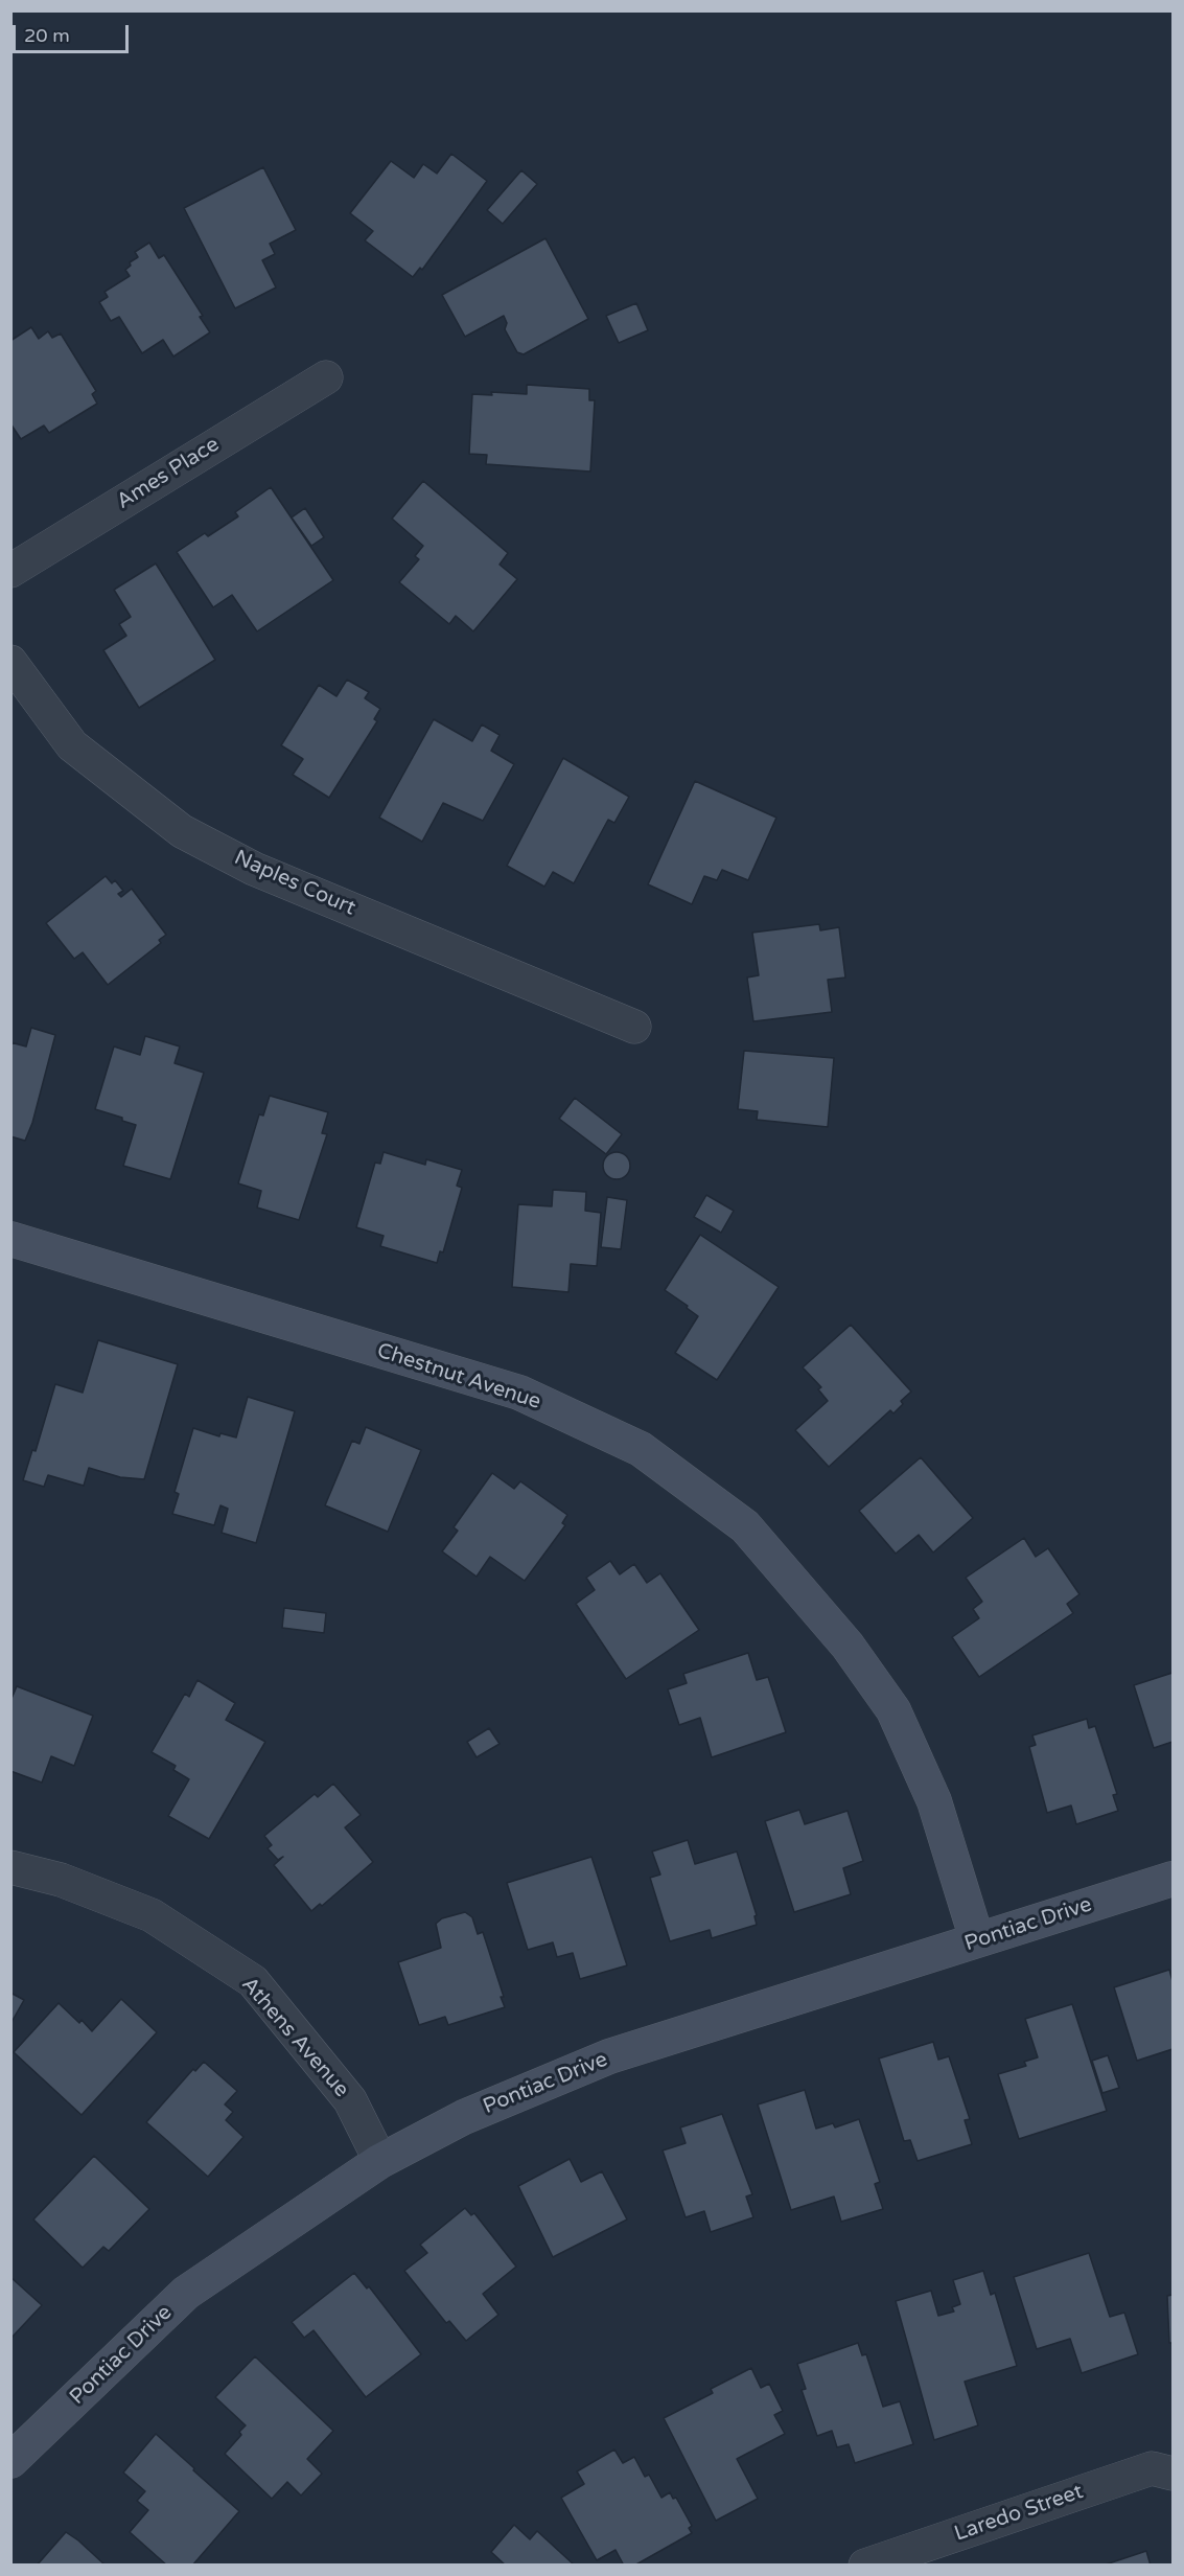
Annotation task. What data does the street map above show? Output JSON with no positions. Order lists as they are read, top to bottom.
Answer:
{
  "streets": {
    "main road": ["Chestnut Avenue", "Pontiac Drive"],
    "street": [
      "Ames Place",
      "Naples Court",
      "Athens Avenue",
      "Laredo Street"
    ]
  },
  "crossings": [
    ["Chestnut Avenue", "Pontiac Drive"],
    ["Pontiac Drive", "Athens Avenue"]
  ],
  "scale_bar": "20 m"
}
